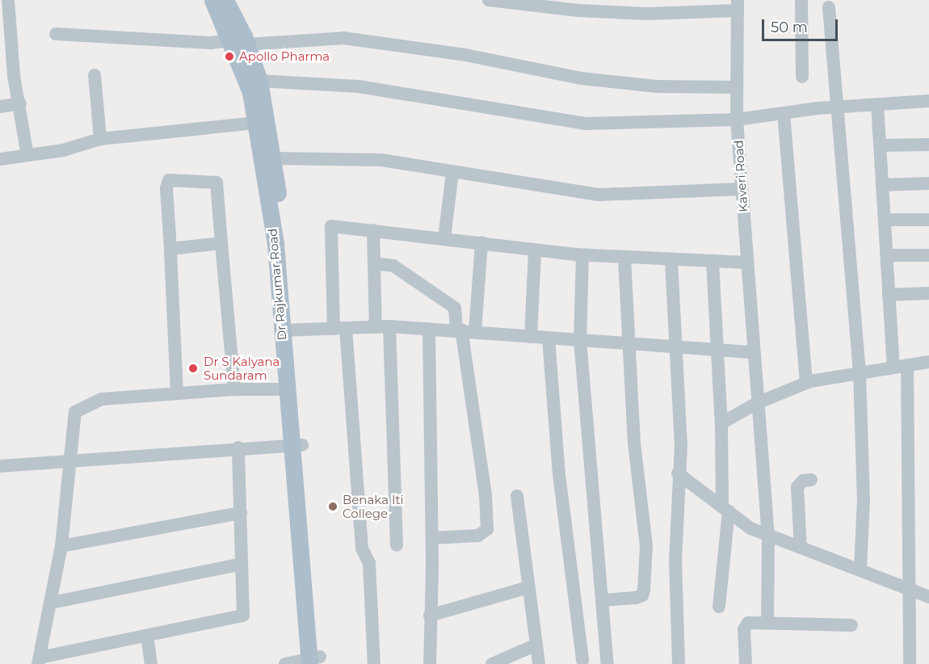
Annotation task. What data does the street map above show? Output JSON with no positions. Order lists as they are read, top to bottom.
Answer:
{
  "streets": {
    "main road": ["Dr Rajkumar Road"],
    "street": ["Kaveri Road"]
  },
  "places": ["Apollo Pharma", "Dr S Kalyana Sundaram", "Benaka Iti College"],
  "scale_bar": "50 m"
}
